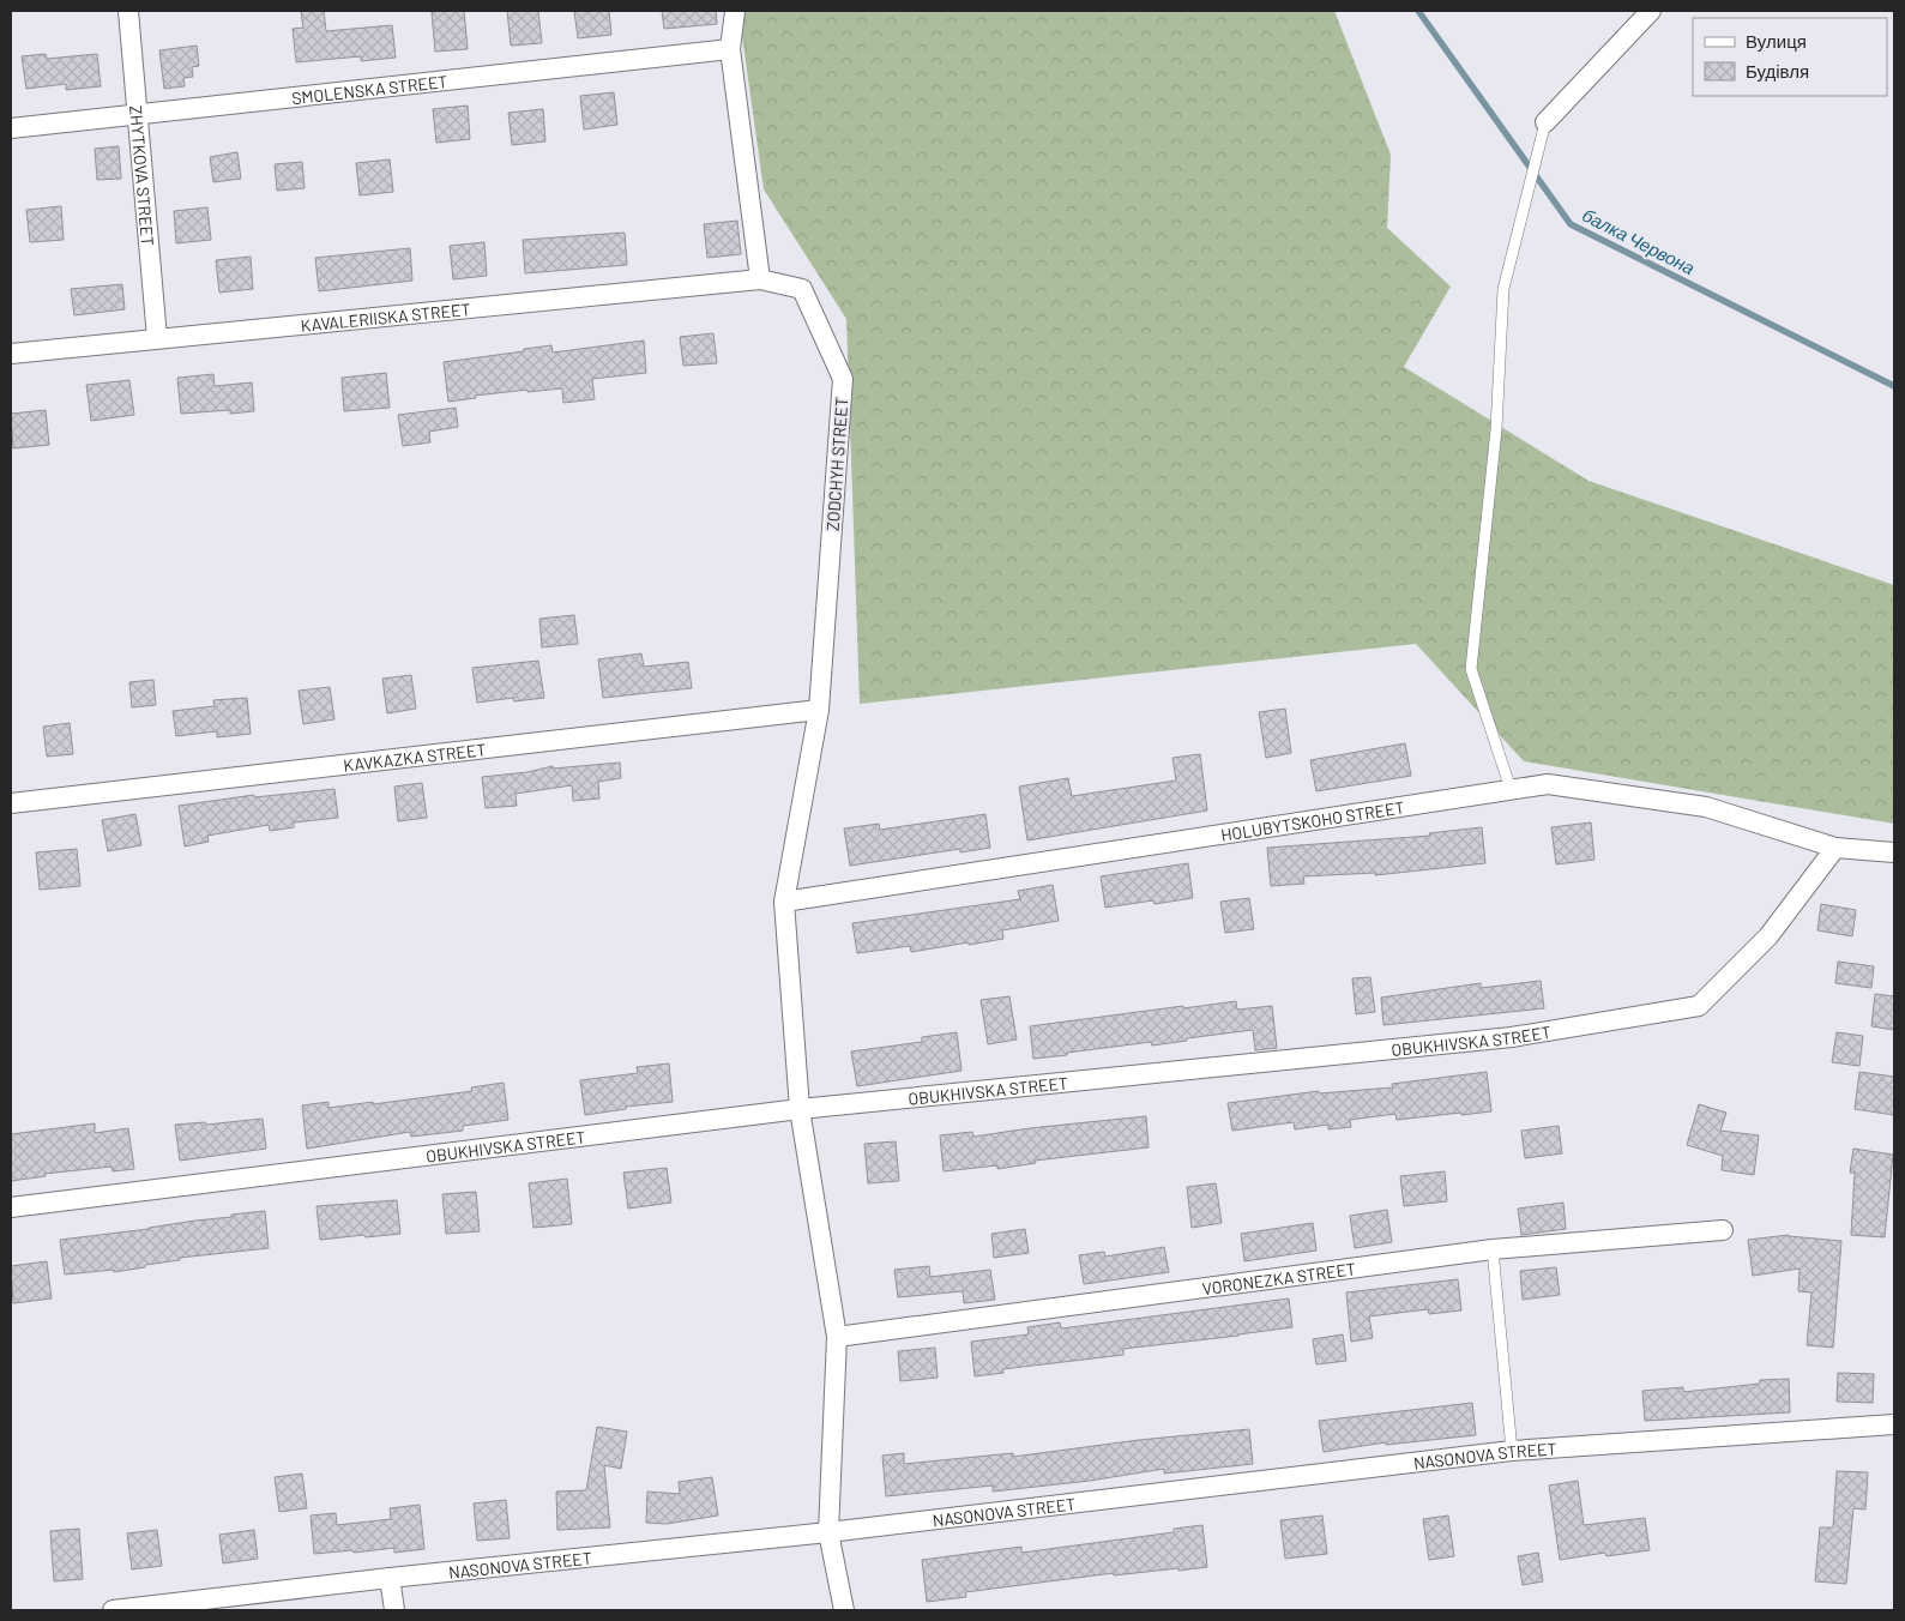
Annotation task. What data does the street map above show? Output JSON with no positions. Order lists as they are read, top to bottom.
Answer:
{
  "streets": {
    "street": [
      "SMOLENSKA STREET",
      "ZHYTKOVA STREET",
      "KAVALERIISKA STREET",
      "ZODCHYH STREET",
      "KAVKAZKA STREET",
      "HOLUBYTSKOHO STREET",
      "OBUKHIVSKA STREET",
      "VORONEZKA STREET",
      "NASONOVA STREET"
    ]
  },
  "crossings": [
    ["SMOLENSKA STREET", "ZHYTKOVA STREET"],
    ["ZHYTKOVA STREET", "KAVALERIISKA STREET"],
    ["KAVALERIISKA STREET", "ZODCHYH STREET"],
    ["ZODCHYH STREET", "KAVKAZKA STREET"],
    ["HOLUBYTSKOHO STREET", "OBUKHIVSKA STREET"]
  ],
  "water": ["балка Червона"],
  "legend": ["Вулиця", "Будівля"]
}
